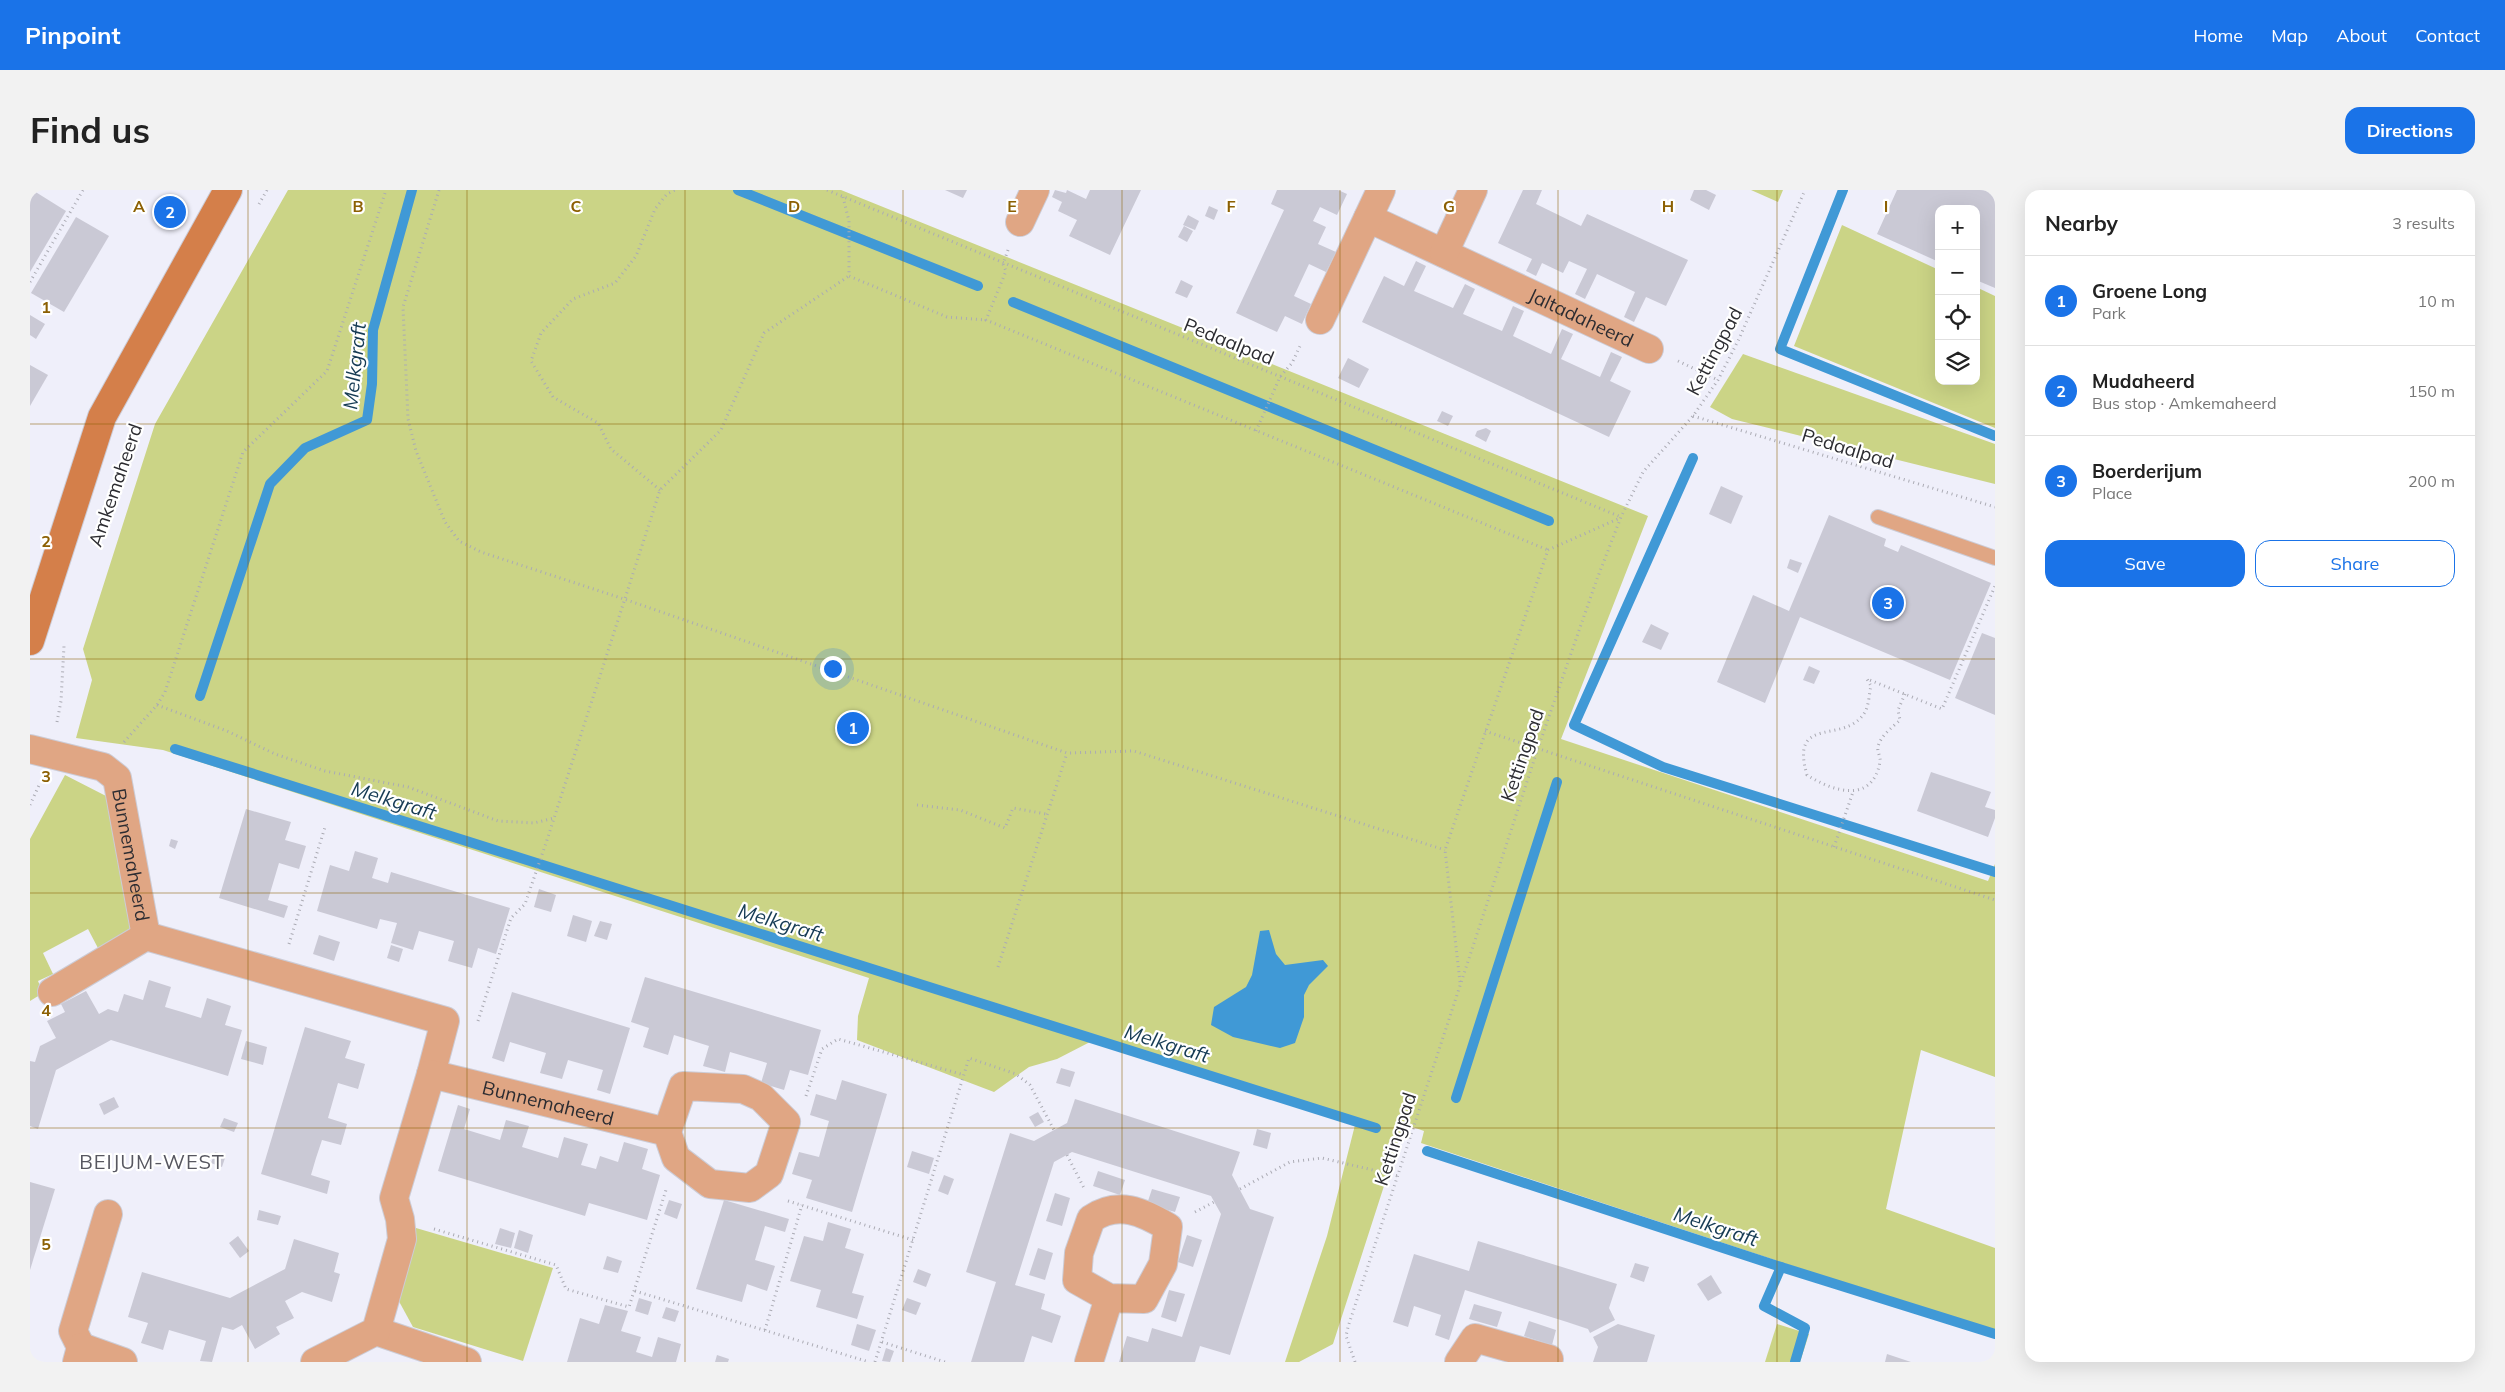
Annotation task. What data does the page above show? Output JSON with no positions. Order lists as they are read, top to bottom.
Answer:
{
  "streets": {
    "street": ["Jaltadaheerd", "Amkemaheerd", "Bunnemaheerd"],
    "path": ["Pedaalpad", "Kettingpad"]
  },
  "crossings": [
    ["Jaltadaheerd", "Kettingpad"],
    ["Pedaalpad", "Kettingpad"]
  ],
  "districts": ["BEIJUM-WEST"],
  "water": ["Melkgraft"],
  "page": {
    "header": "Pinpoint",
    "nav": [
      "Home",
      "Map",
      "About",
      "Contact"
    ],
    "buttons": [
      "Directions",
      ["Save", "Share"]
    ],
    "title": "Find us",
    "heading": ["Nearby", "3 results"],
    "pins": ["2", "3", "1"],
    "map_buttons": ["+", "−"],
    "list": [
      {
        "mark": "1",
        "name": "Groene Long",
        "note": "Park",
        "value": "10 m"
      },
      {
        "mark": "2",
        "name": "Mudaheerd",
        "note": "Bus stop · Amkemaheerd",
        "value": "150 m"
      },
      {
        "mark": "3",
        "name": "Boerderijum",
        "note": "Place",
        "value": "200 m"
      }
    ]
  },
  "grid": {
    "columns": [
      "A",
      "B",
      "C",
      "D",
      "E",
      "F",
      "G",
      "H",
      "I"
    ],
    "rows": [
      "1",
      "2",
      "3",
      "4",
      "5"
    ]
  }
}
